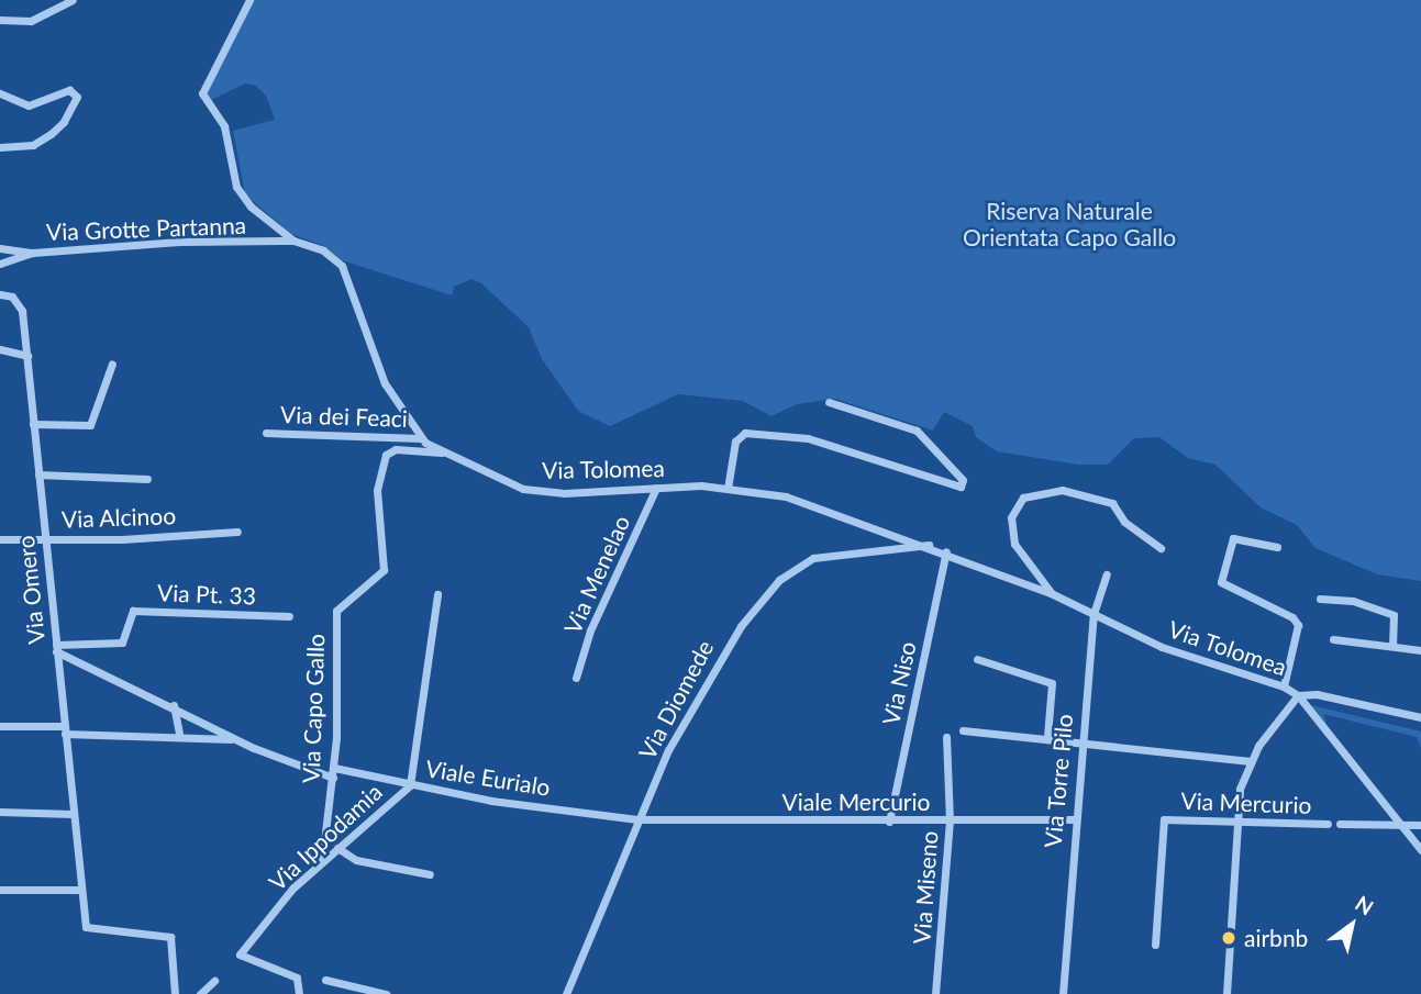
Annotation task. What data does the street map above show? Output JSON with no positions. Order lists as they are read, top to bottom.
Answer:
{
  "streets": {
    "street": [
      "Via Grotte Partanna",
      "Via dei Feaci",
      "Via Tolomea",
      "Via Alcinoo",
      "Via Menelao",
      "Via Omero",
      "Via Pt. 33",
      "Via Niso",
      "Via Diomede",
      "Via Capo Gallo",
      "Viale Eurialo",
      "Via Torre Pilo",
      "Viale Mercurio",
      "Via Mercurio",
      "Via Ippodamia",
      "Via Miseno"
    ]
  },
  "crossings": [
    ["Via Tolomea", "Via Menelao"],
    ["Via Tolomea", "Via Niso"],
    ["Via Tolomea", "Via Diomede"],
    ["Via Tolomea", "Via Capo Gallo"],
    ["Via Tolomea", "Via Torre Pilo"],
    ["Via Alcinoo", "Via Omero"],
    ["Via Omero", "Via Pt. 33"],
    ["Via Niso", "Viale Mercurio"],
    ["Via Diomede", "Viale Eurialo"],
    ["Via Diomede", "Viale Mercurio"],
    ["Via Capo Gallo", "Viale Eurialo"],
    ["Via Capo Gallo", "Via Ippodamia"],
    ["Viale Eurialo", "Viale Mercurio"],
    ["Viale Eurialo", "Via Ippodamia"],
    ["Via Torre Pilo", "Viale Mercurio"],
    ["Viale Mercurio", "Via Miseno"]
  ],
  "parks": ["Riserva Naturale Orientata Capo Gallo"],
  "places": ["airbnb"],
  "north": "top right"
}
